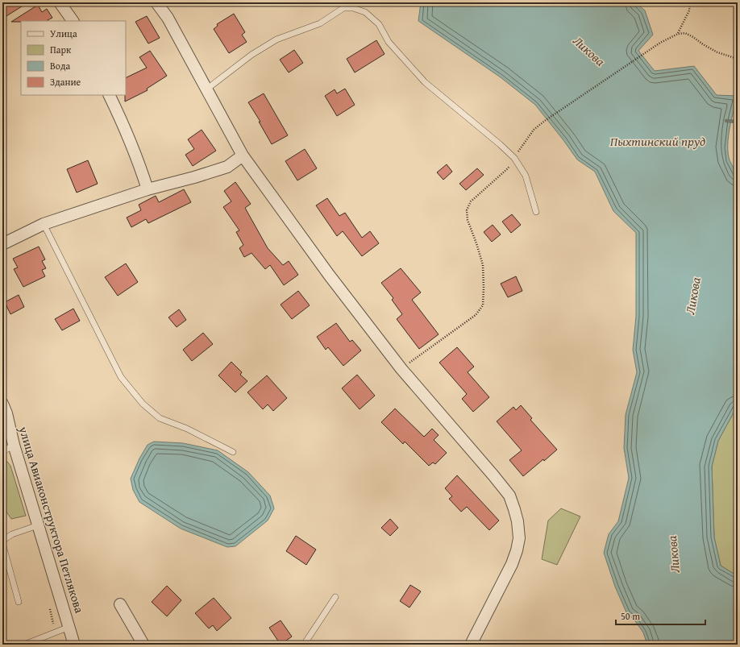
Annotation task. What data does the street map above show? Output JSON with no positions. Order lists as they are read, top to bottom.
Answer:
{
  "streets": {
    "street": ["улица Авиаконструктора Петлякова"]
  },
  "water": ["Ликова", "Пыхтинский пруд"],
  "legend": [
    "Улица",
    "Парк",
    "Вода",
    "Здание"
  ],
  "scale_bar": "50 m"
}
